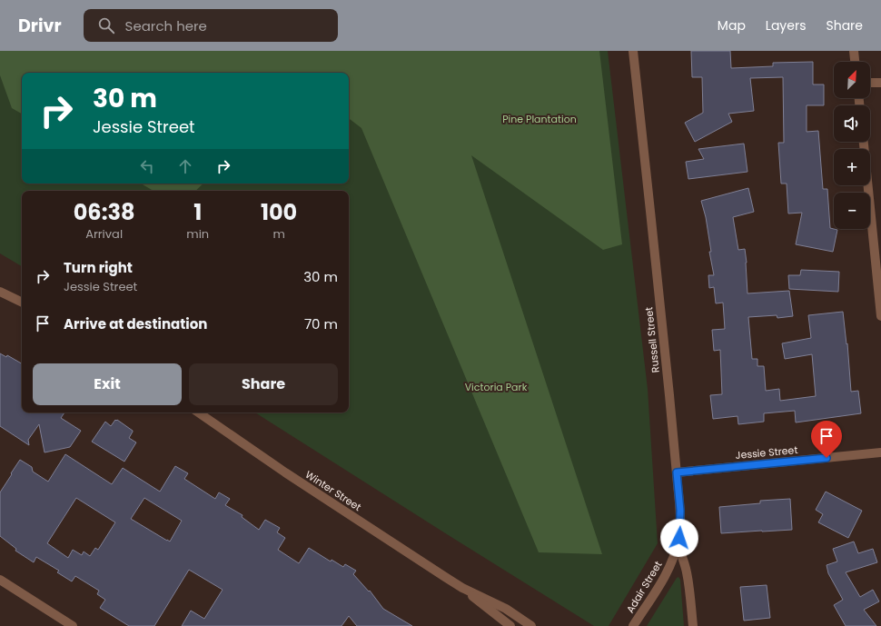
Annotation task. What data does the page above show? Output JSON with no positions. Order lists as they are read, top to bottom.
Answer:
{
  "streets": {
    "street": [
      "Russell Street",
      "Jessie Street",
      "Winter Street",
      "Adair Street"
    ]
  },
  "crossings": [
    ["Russell Street", "Jessie Street"],
    ["Russell Street", "Adair Street"]
  ],
  "parks": ["Pine Plantation", "Victoria Park"],
  "north": "top right",
  "page": {
    "header": "Drivr",
    "search": "Search here",
    "nav": ["Map", "Layers", "Share"],
    "map_buttons": ["+", "−"],
    "turn": ["30 m", "Jessie Street"],
    "eta": [
      "06:38",
      "Arrival",
      "1",
      "min",
      "100",
      "m"
    ],
    "list": [
      {
        "name": "Turn right",
        "note": "Jessie Street",
        "value": "30 m"
      },
      {
        "name": "Arrive at destination",
        "value": "70 m"
      }
    ],
    "buttons": ["Exit", "Share"]
  }
}
